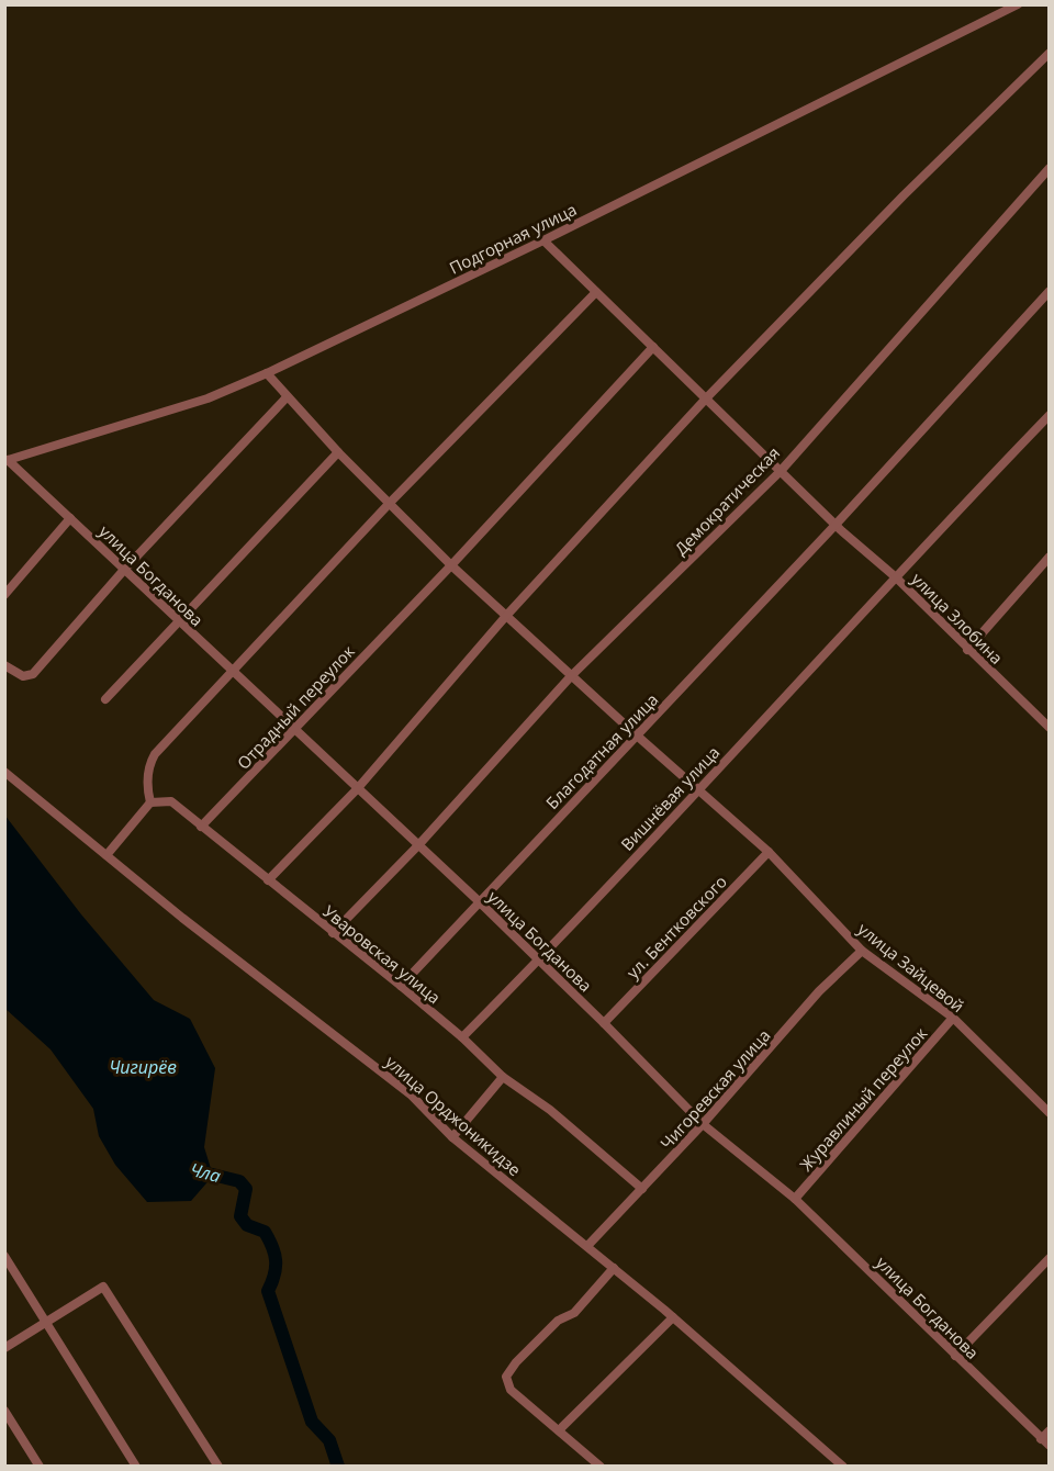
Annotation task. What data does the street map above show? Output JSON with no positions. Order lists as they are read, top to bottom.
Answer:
{
  "streets": {
    "street": [
      "Подгорная улица",
      "Демократическая",
      "улица Богданова",
      "улица Злобина",
      "Отрадный переулок",
      "Благодатная улица",
      "Вишнёвая улица",
      "ул. Бентковского",
      "Уваровская улица",
      "улица Зайцевой",
      "Чигоревская улица",
      "Журавлиный переулок",
      "улица Орджоникидзе"
    ]
  },
  "crossings": [
    ["Подгорная улица", "улица Богданова"],
    ["Подгорная улица", "улица Злобина"],
    ["Подгорная улица", "улица Зайцевой"],
    ["Демократическая", "улица Богданова"],
    ["Демократическая", "улица Злобина"],
    ["Демократическая", "Уваровская улица"],
    ["Демократическая", "улица Зайцевой"],
    ["улица Богданова", "Отрадный переулок"],
    ["улица Богданова", "Благодатная улица"],
    ["улица Богданова", "Вишнёвая улица"],
    ["улица Богданова", "ул. Бентковского"],
    ["улица Богданова", "Чигоревская улица"],
    ["улица Богданова", "Журавлиный переулок"],
    ["улица Злобина", "Отрадный переулок"],
    ["улица Злобина", "Благодатная улица"],
    ["улица Злобина", "Вишнёвая улица"],
    ["Отрадный переулок", "Уваровская улица"],
    ["Отрадный переулок", "улица Зайцевой"],
    ["Благодатная улица", "Уваровская улица"],
    ["Благодатная улица", "улица Зайцевой"],
    ["Вишнёвая улица", "Уваровская улица"],
    ["Вишнёвая улица", "улица Зайцевой"],
    ["ул. Бентковского", "улица Зайцевой"],
    ["Уваровская улица", "Чигоревская улица"],
    ["улица Зайцевой", "Чигоревская улица"],
    ["улица Зайцевой", "Журавлиный переулок"],
    ["Чигоревская улица", "улица Орджоникидзе"]
  ],
  "water": ["Чигирёв", "Чла"]
}
